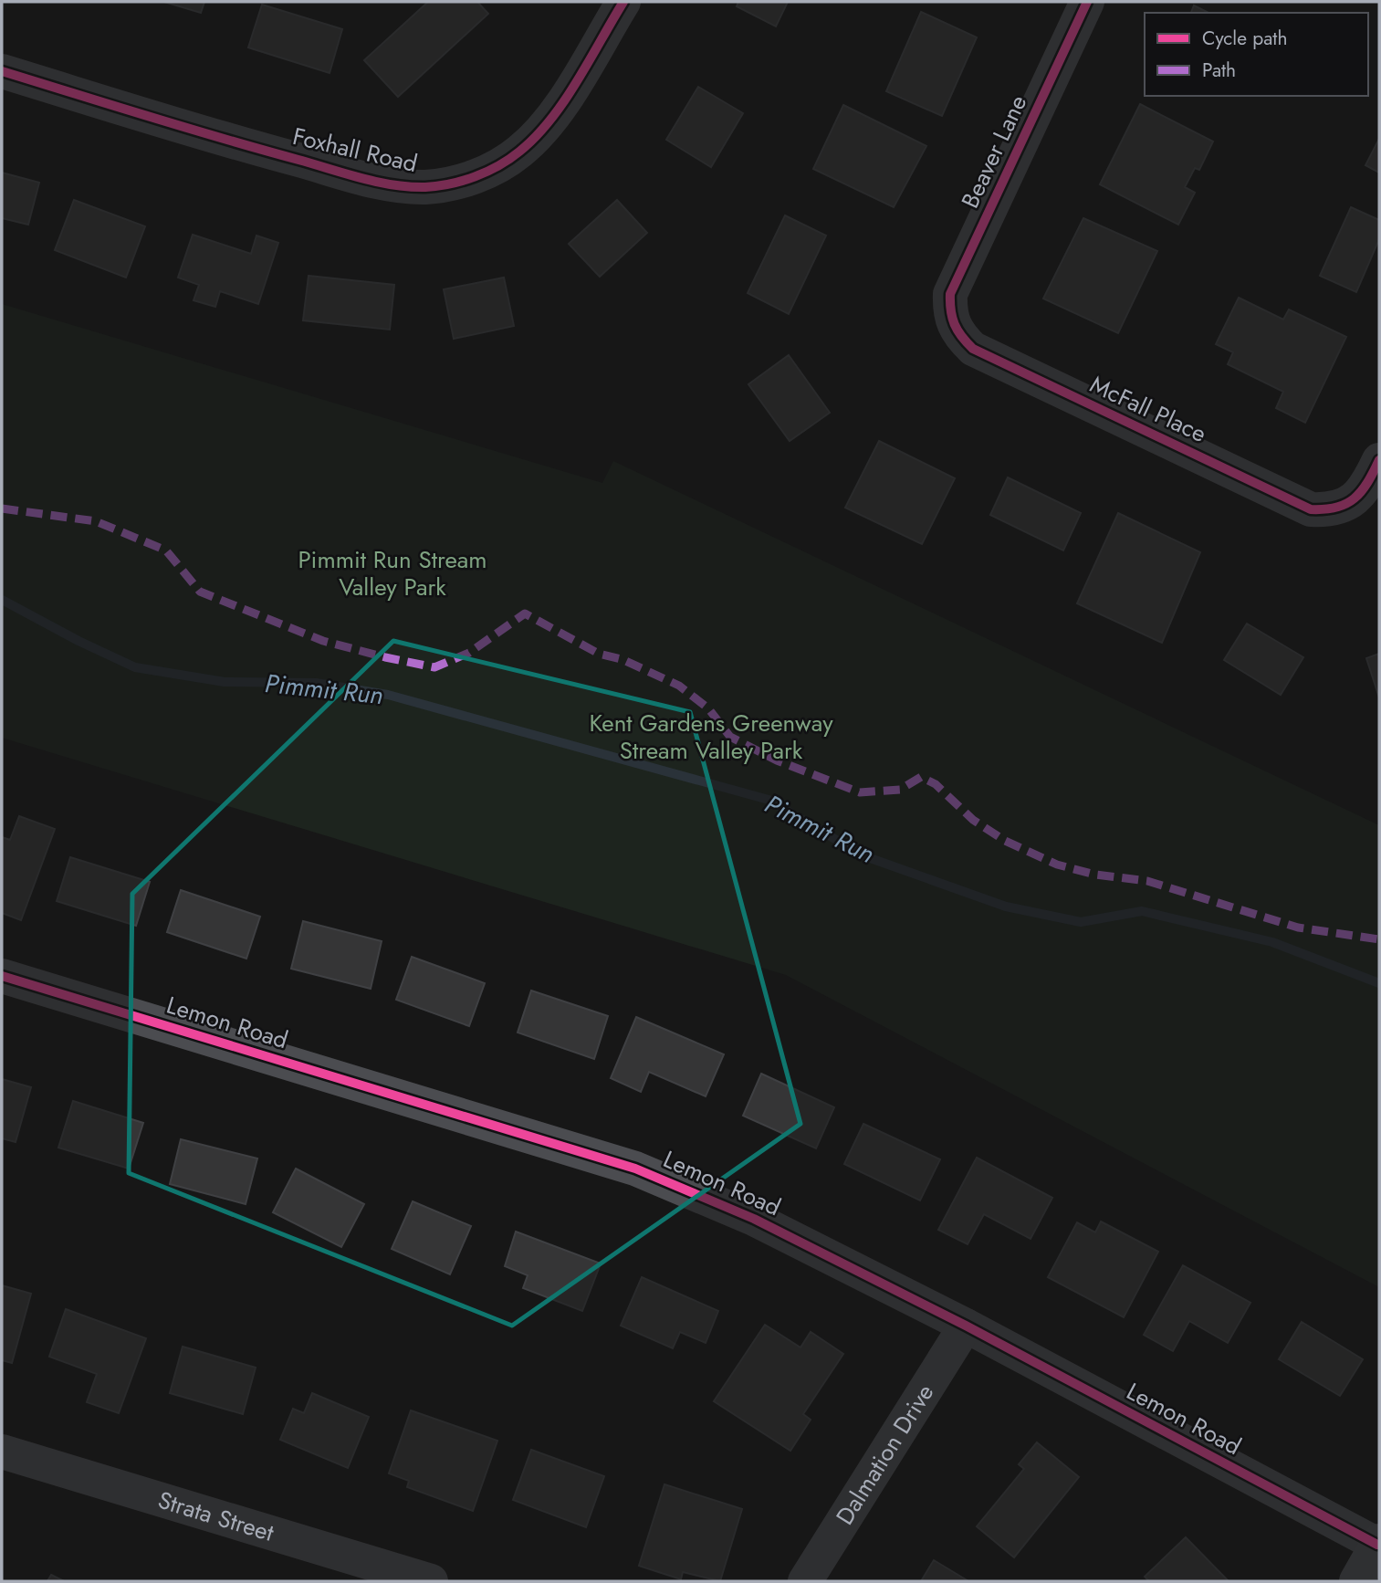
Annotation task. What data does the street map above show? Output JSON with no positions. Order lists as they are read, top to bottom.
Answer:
{
  "streets": {
    "street": [
      "Foxhall Road",
      "Beaver Lane",
      "McFall Place",
      "Lemon Road",
      "Dalmation Drive",
      "Strata Street"
    ]
  },
  "crossings": [
    ["Beaver Lane", "McFall Place"],
    ["Lemon Road", "Dalmation Drive"]
  ],
  "water": ["Pimmit Run"],
  "parks": ["Pimmit Run Stream Valley Park", "Kent Gardens Greenway Stream Valley Park"],
  "legend": ["Cycle path", "Path"]
}
